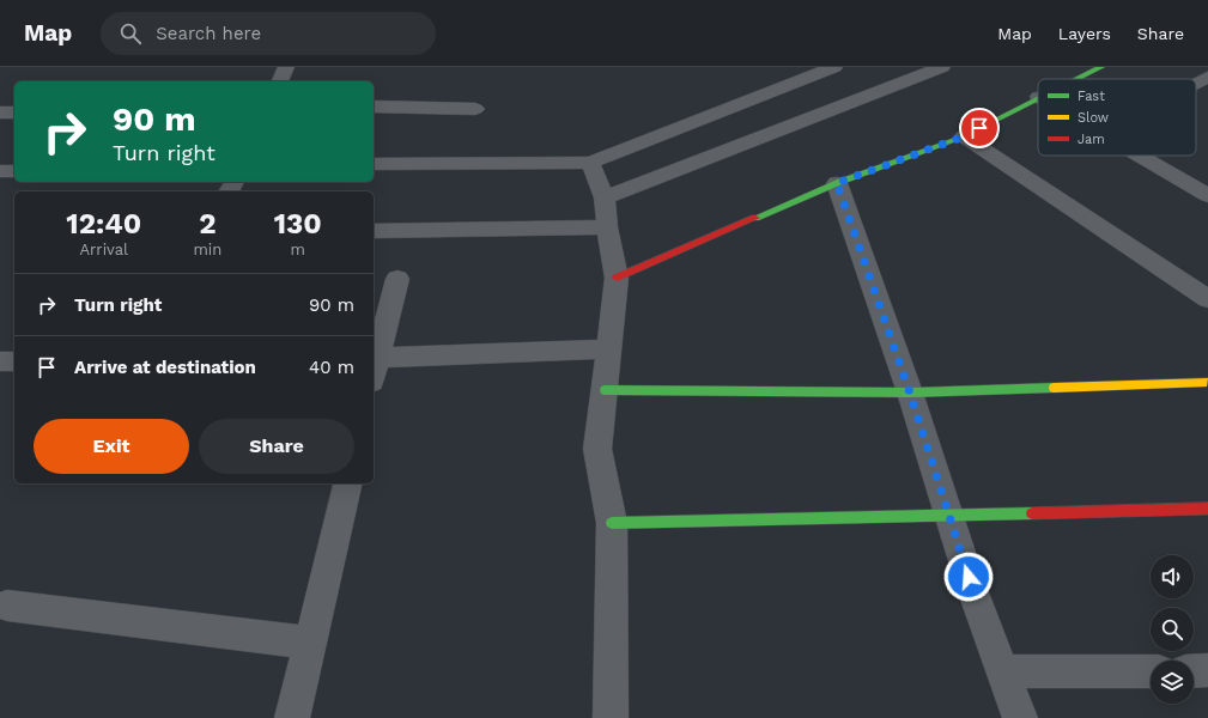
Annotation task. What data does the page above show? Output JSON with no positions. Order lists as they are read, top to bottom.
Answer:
{
  "legend": ["Fast", "Slow", "Jam"],
  "page": {
    "header": "Map",
    "search": "Search here",
    "nav": ["Map", "Layers", "Share"],
    "turn": ["90 m", "Turn right"],
    "eta": [
      "12:40",
      "Arrival",
      "2",
      "min",
      "130",
      "m"
    ],
    "list": [
      {
        "name": "Turn right",
        "value": "90 m"
      },
      {
        "name": "Arrive at destination",
        "value": "40 m"
      }
    ],
    "buttons": ["Exit", "Share"]
  }
}
